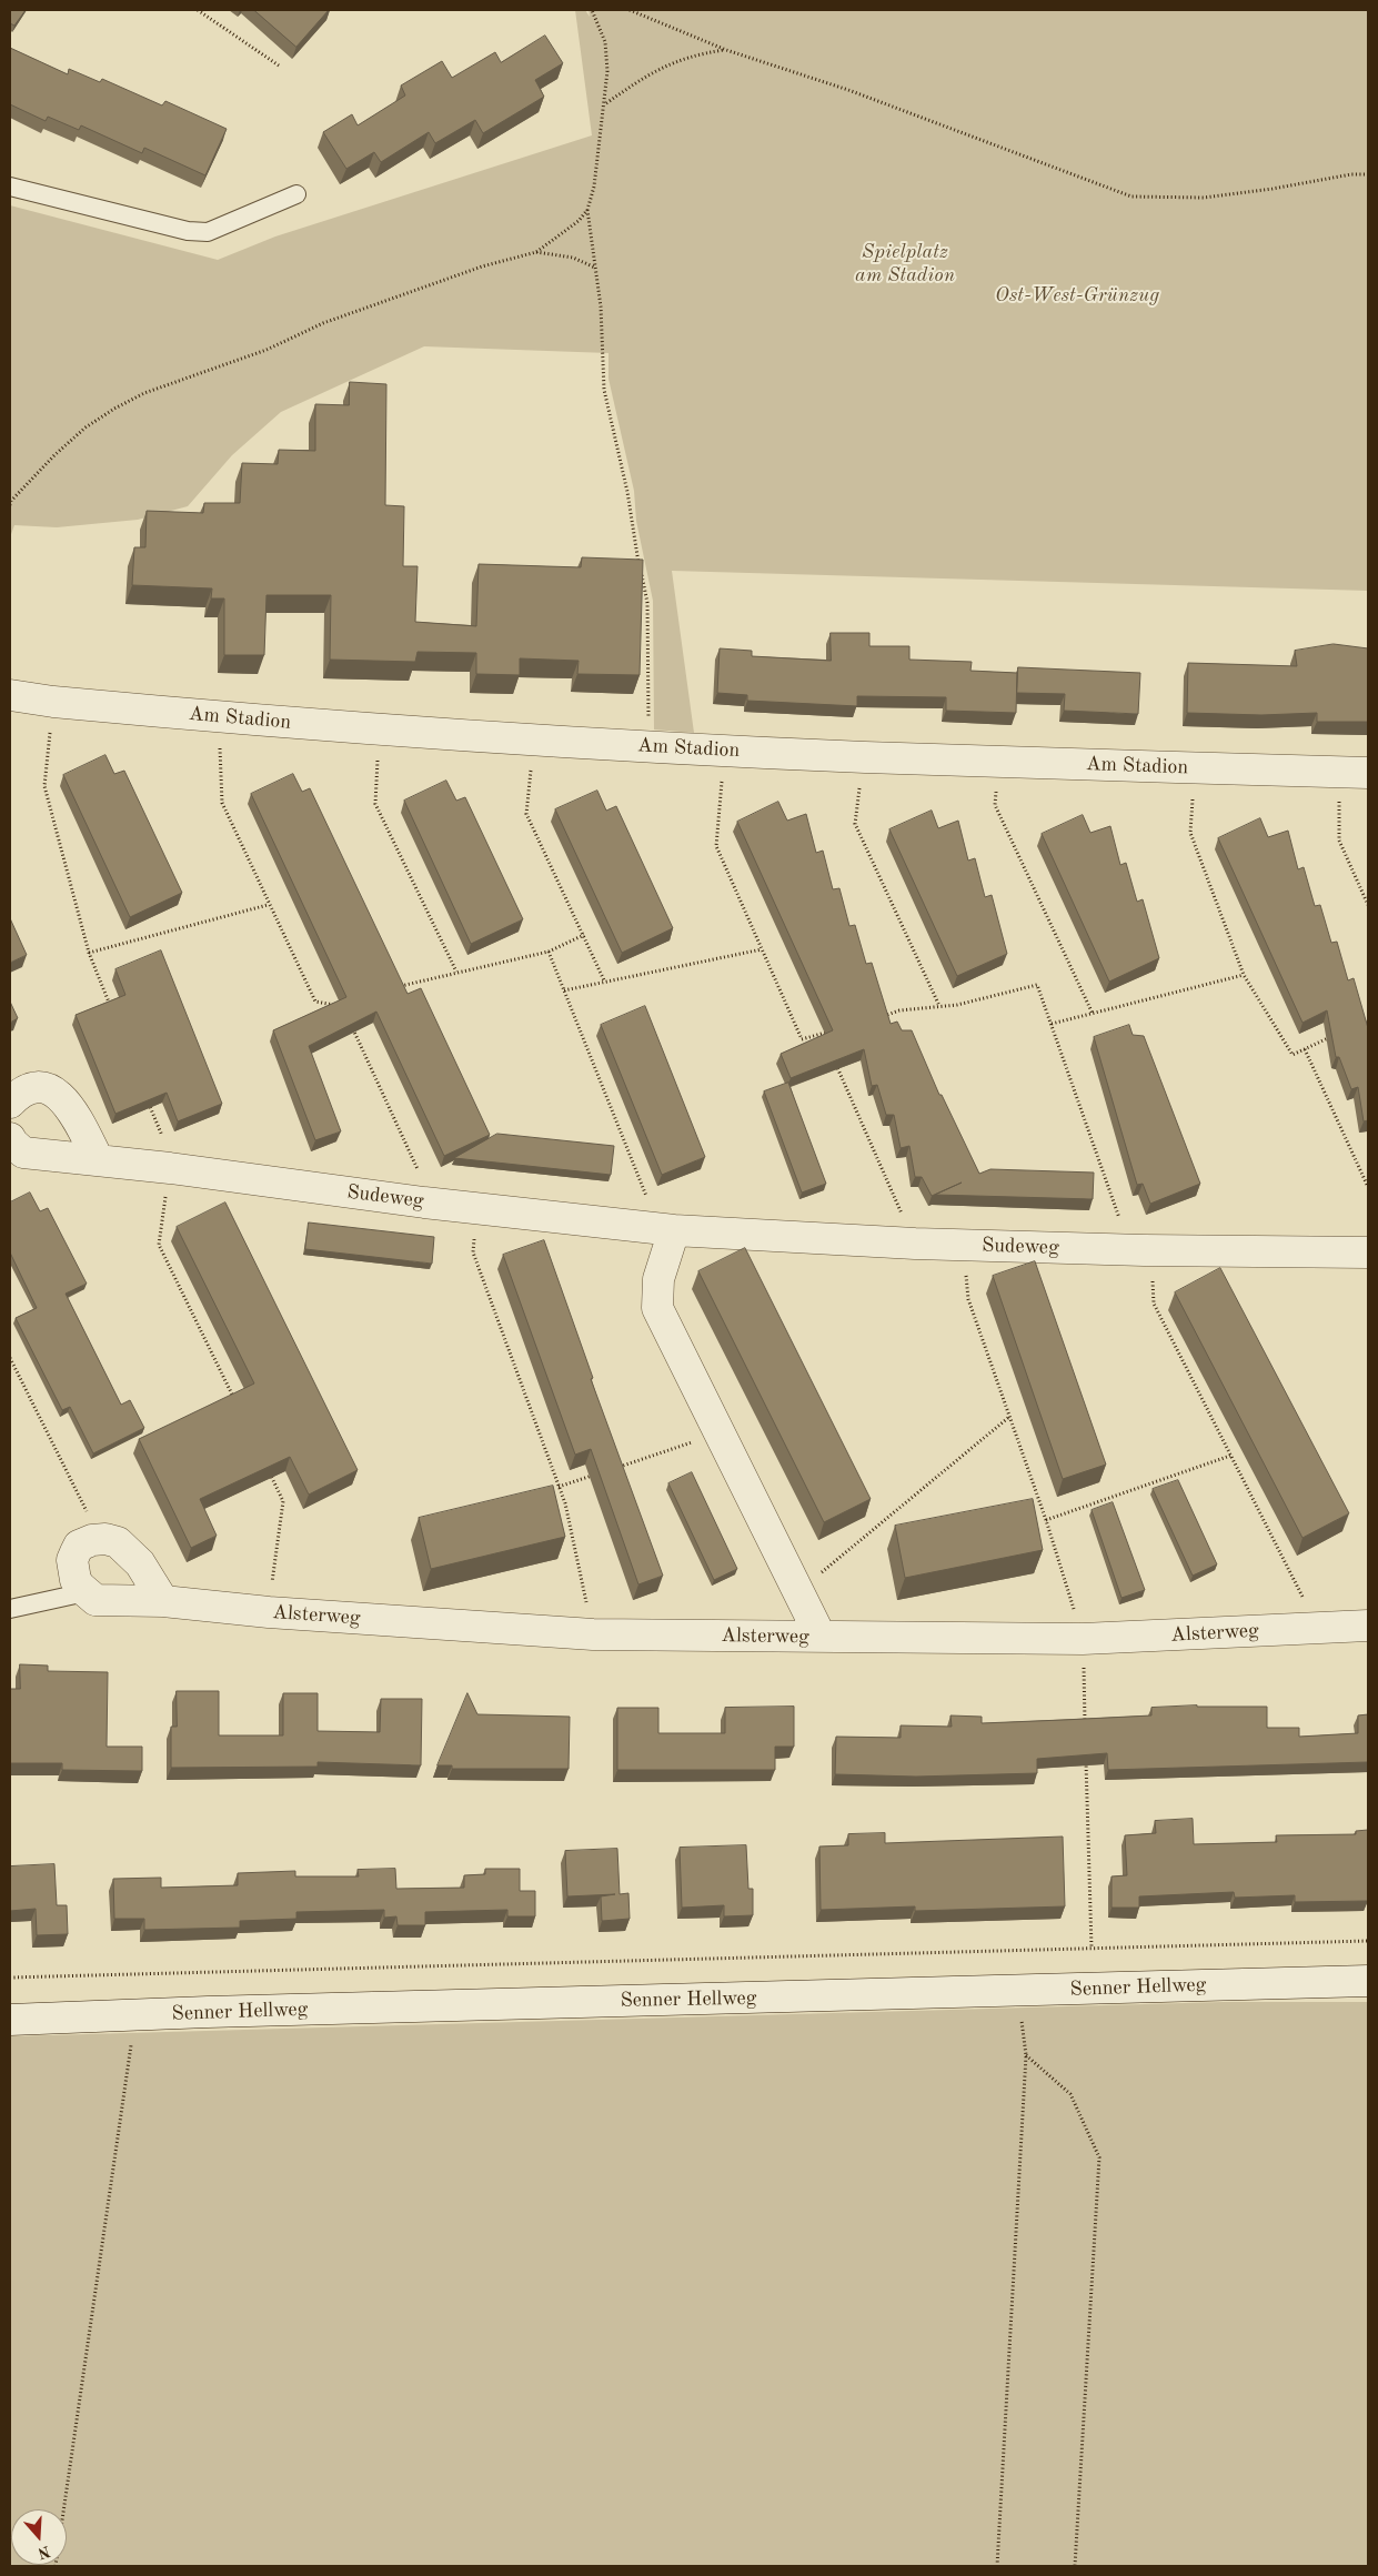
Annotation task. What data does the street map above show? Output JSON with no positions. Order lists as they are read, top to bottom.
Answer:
{
  "streets": {
    "street": [
      "Am Stadion",
      "Sudeweg",
      "Alsterweg",
      "Senner Hellweg"
    ]
  },
  "parks": ["Spielplatz am Stadion", "Ost-West-Grünzug"],
  "north": "bottom"
}
